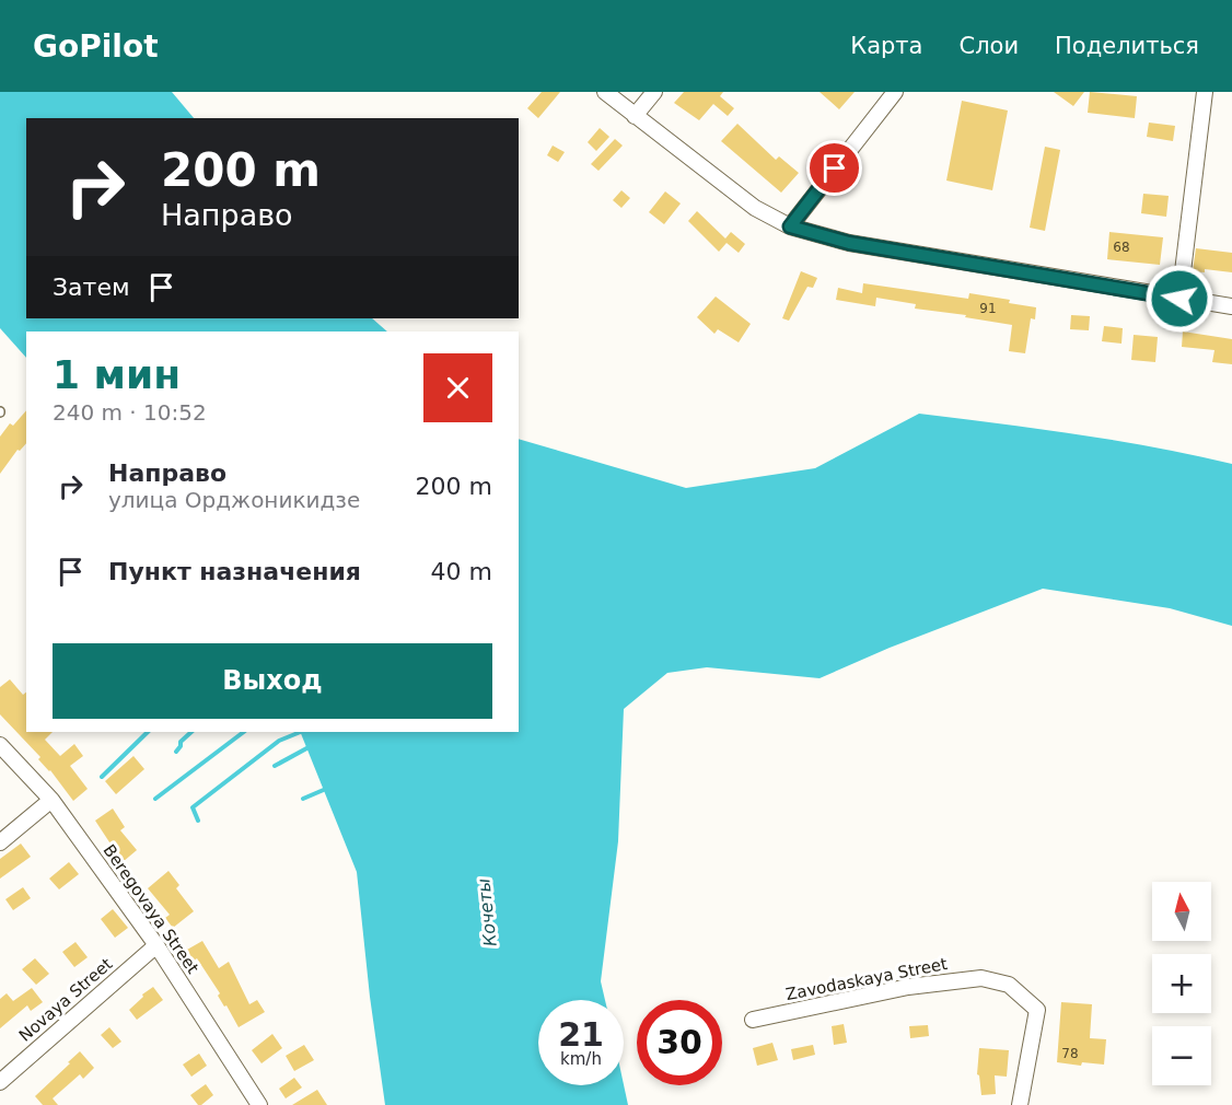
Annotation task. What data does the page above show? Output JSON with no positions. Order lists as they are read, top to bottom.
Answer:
{
  "streets": {
    "street": ["Beregovaya Street", "Zavodaskaya Street", "Novaya Street"]
  },
  "crossings": [
    ["Beregovaya Street", "Novaya Street"]
  ],
  "water": ["Кочеты"],
  "house_numbers": ["68", "91", "78"],
  "north": "top",
  "page": {
    "header": "GoPilot",
    "nav": ["Карта", "Слои", "Поделиться"],
    "turn": ["200 m", "Направо"],
    "then": "Затем",
    "heading": ["1 мин", "240 m · 10:52"],
    "list": [
      {
        "name": "Направо",
        "note": "улица Орджоникидзе",
        "value": "200 m"
      },
      {
        "name": "Пункт назначения",
        "value": "40 m"
      }
    ],
    "buttons": "Выход",
    "map_buttons": ["+", "−"],
    "speed": "21 km/h",
    "limit": "30"
  }
}
